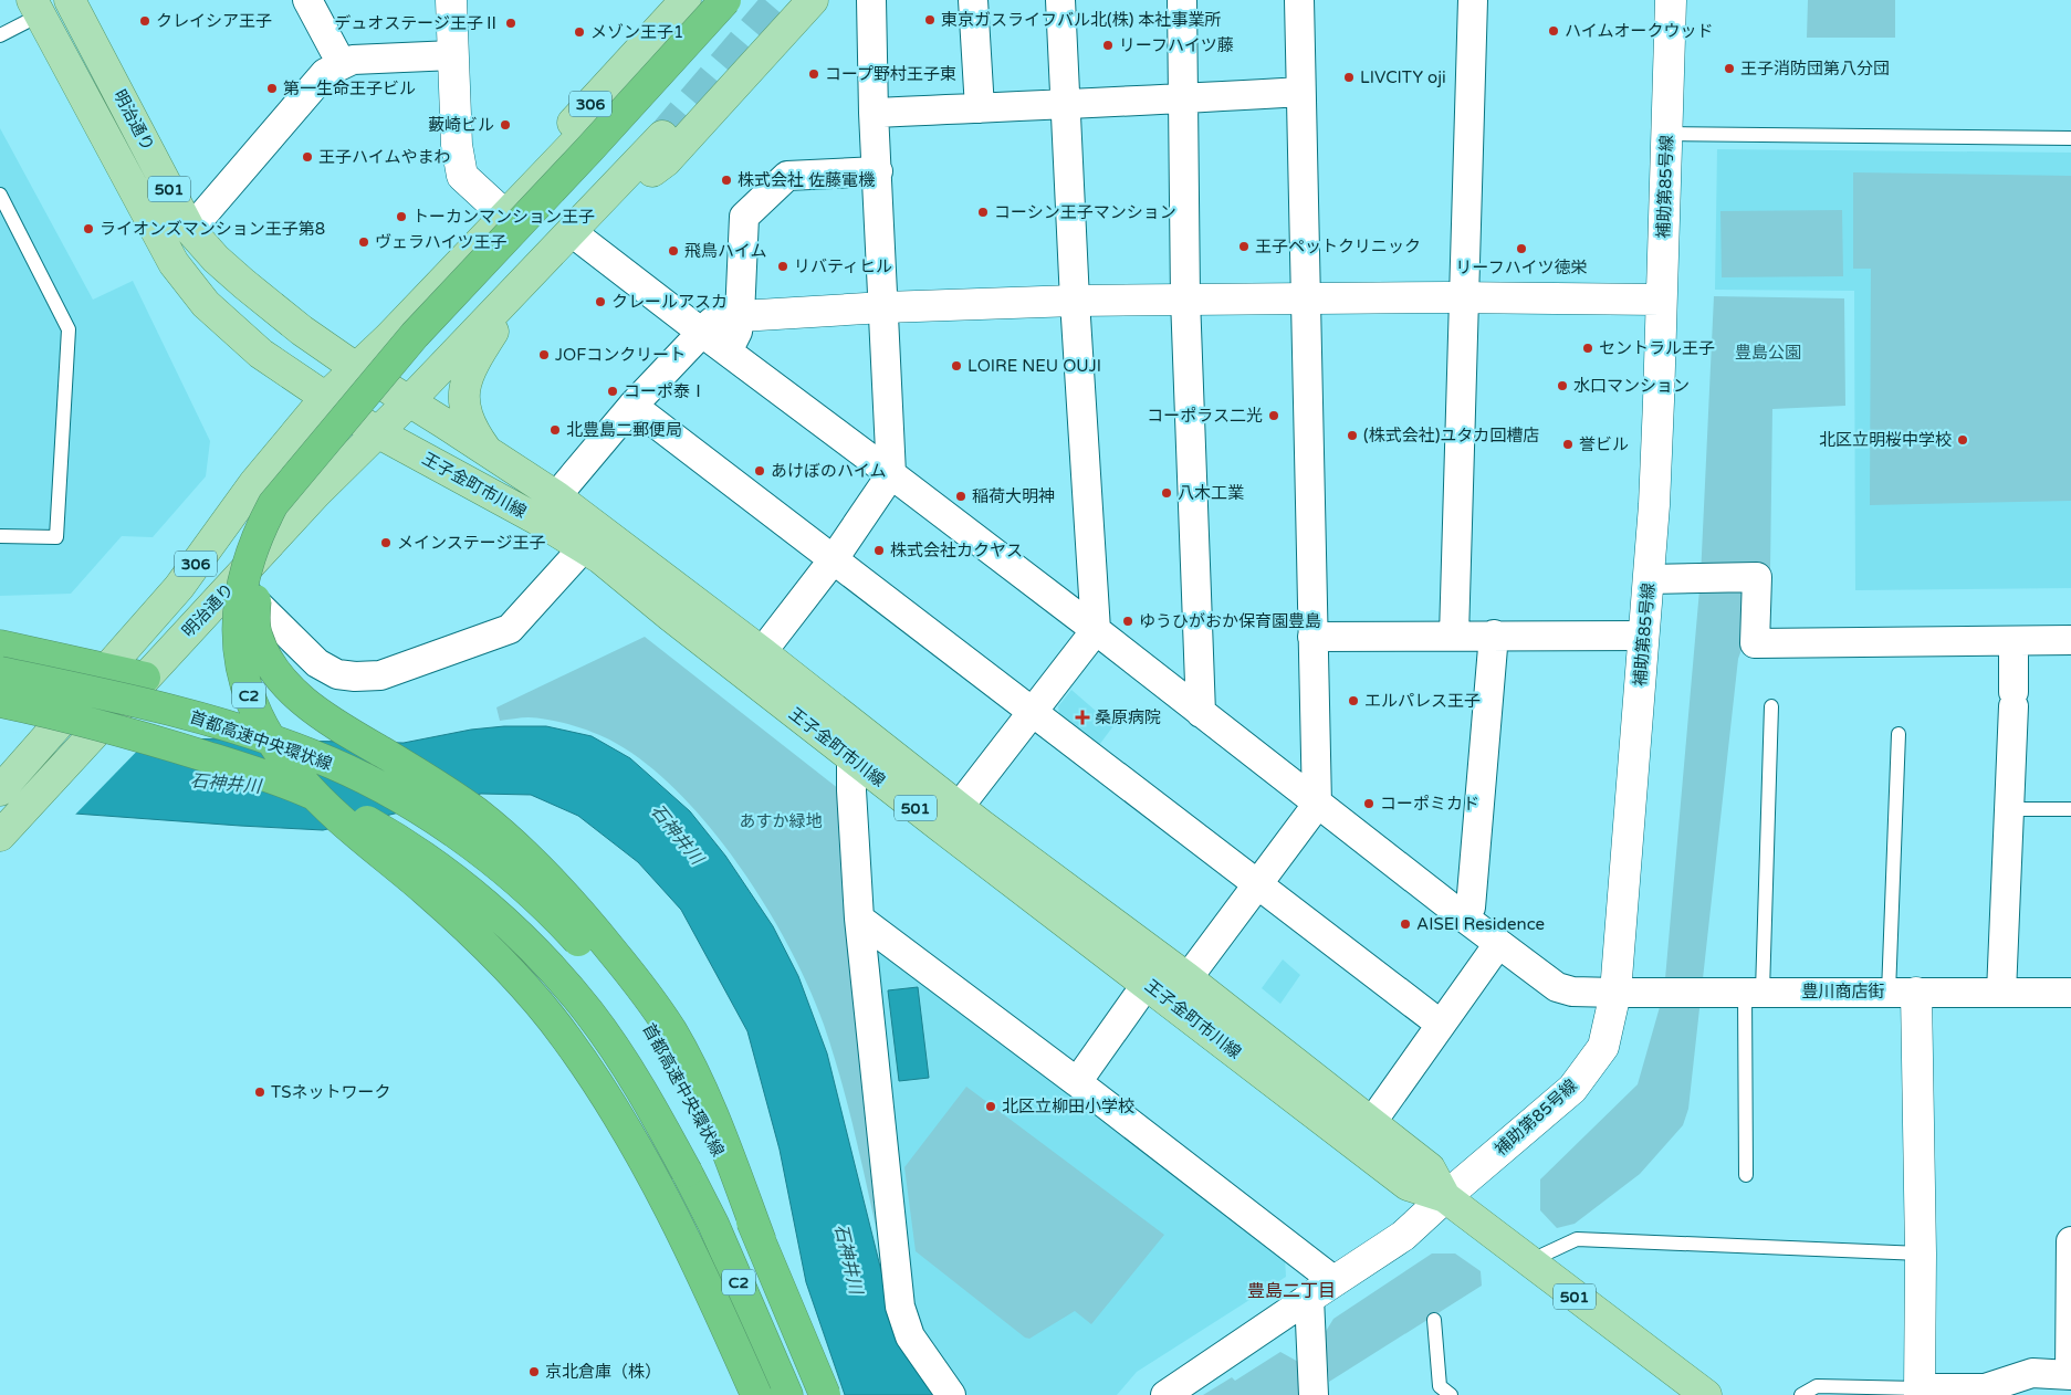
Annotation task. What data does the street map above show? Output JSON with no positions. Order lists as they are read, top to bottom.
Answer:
{
  "streets": {
    "highway": ["C2", "首都高速中央環状線"],
    "main road": [
      "306",
      "明治通り",
      "501",
      "王子金町市川線"
    ],
    "street": ["補助第85号線", "豊川商店街"]
  },
  "crossings": [
    ["306", "明治通り"],
    ["306", "王子金町市川線"],
    ["306", "豊川商店街"],
    ["明治通り", "王子金町市川線"],
    ["補助第85号線", "王子金町市川線"],
    ["補助第85号線", "豊川商店街"],
    ["C2", "首都高速中央環状線"]
  ],
  "districts": ["豊島二丁目"],
  "water": ["石神井川"],
  "parks": ["豊島公園", "あすか緑地"],
  "places": {
    "other": [
      "東京ガスライフバル北(株) 本社事業所",
      "クレイシア王子",
      "デュオステージ王子Ⅱ",
      "ハイムオークウッド",
      "メゾン王子1",
      "リーフハイツ藤",
      "王子消防団第八分団",
      "コープ野村王子東",
      "LIVCITY oji",
      "第一生命王子ビル",
      "藪崎ビル",
      "王子ハイムやまわ",
      "株式会社 佐藤電機",
      "コーシン王子マンション",
      "トーカンマンション王子",
      "ライオンズマンション王子第8",
      "ヴェラハイツ王子",
      "王子ペットクリニック",
      "リーフハイツ徳栄",
      "飛鳥ハイム",
      "リバティヒル",
      "クレールアスカ",
      "セントラル王子",
      "JOFコンクリート",
      "LOIRE NEU OUJI",
      "水口マンション",
      "コーポ泰Ⅰ",
      "コーポラス二光",
      "北豊島二郵便局",
      "(株式会社)ユタカ回槽店",
      "北区立明桜中学校",
      "誉ビル",
      "あけぼのハイム",
      "八木工業",
      "稲荷大明神",
      "メインステージ王子",
      "株式会社カクヤス",
      "ゆうひがおか保育園豊島",
      "エルパレス王子",
      "コーポミカド",
      "AISEI Residence",
      "TSネットワーク",
      "北区立柳田小学校",
      "京北倉庫（株）"
    ],
    "health": ["桑原病院"]
  }
}
